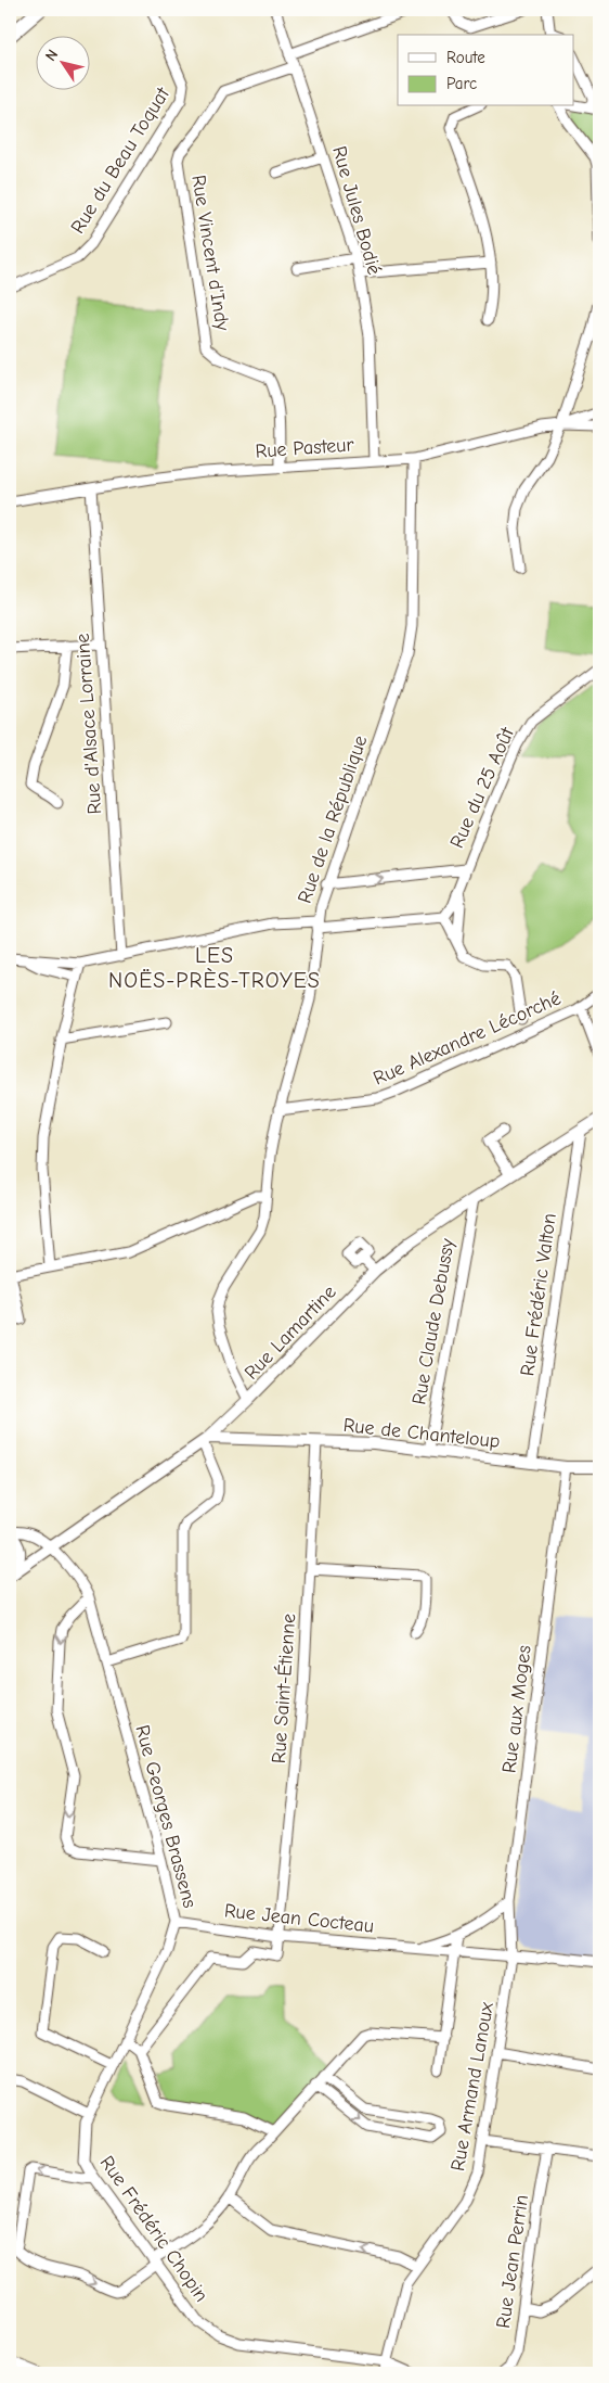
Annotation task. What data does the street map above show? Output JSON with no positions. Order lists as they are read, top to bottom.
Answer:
{
  "streets": {
    "street": [
      "Rue du Beau Toquat",
      "Rue Jules Bodié",
      "Rue Vincent d'Indy",
      "Rue Pasteur",
      "Rue d'Alsace Lorraine",
      "Rue du 25 Août",
      "Rue de la République",
      "Rue Alexandre Lécorché",
      "Rue Frédéric Valton",
      "Rue Claude Debussy",
      "Rue Lamartine",
      "Rue de Chanteloup",
      "Rue Saint-Étienne",
      "Rue aux Moges",
      "Rue Georges Brassens",
      "Rue Jean Cocteau",
      "Rue Armand Lanoux",
      "Rue Frédéric Chopin",
      "Rue Jean Perrin"
    ]
  },
  "crossings": [
    ["Rue Jules Bodié", "Rue Vincent d'Indy"],
    ["Rue Jules Bodié", "Rue Pasteur"],
    ["Rue Vincent d'Indy", "Rue Pasteur"],
    ["Rue Pasteur", "Rue d'Alsace Lorraine"],
    ["Rue Pasteur", "Rue de la République"],
    ["Rue de la République", "Rue Alexandre Lécorché"],
    ["Rue de la République", "Rue Lamartine"],
    ["Rue Frédéric Valton", "Rue Lamartine"],
    ["Rue Frédéric Valton", "Rue de Chanteloup"],
    ["Rue Claude Debussy", "Rue Lamartine"],
    ["Rue Claude Debussy", "Rue de Chanteloup"],
    ["Rue Lamartine", "Rue de Chanteloup"],
    ["Rue Lamartine", "Rue Georges Brassens"],
    ["Rue de Chanteloup", "Rue Saint-Étienne"],
    ["Rue de Chanteloup", "Rue aux Moges"],
    ["Rue Saint-Étienne", "Rue Jean Cocteau"],
    ["Rue aux Moges", "Rue Jean Cocteau"],
    ["Rue aux Moges", "Rue Armand Lanoux"],
    ["Rue Georges Brassens", "Rue Jean Cocteau"],
    ["Rue Georges Brassens", "Rue Frédéric Chopin"],
    ["Rue Jean Cocteau", "Rue Armand Lanoux"],
    ["Rue Armand Lanoux", "Rue Frédéric Chopin"]
  ],
  "districts": ["LES NOËS-PRÈS-TROYES"],
  "legend": ["Route", "Parc"],
  "north": "top left"
}
